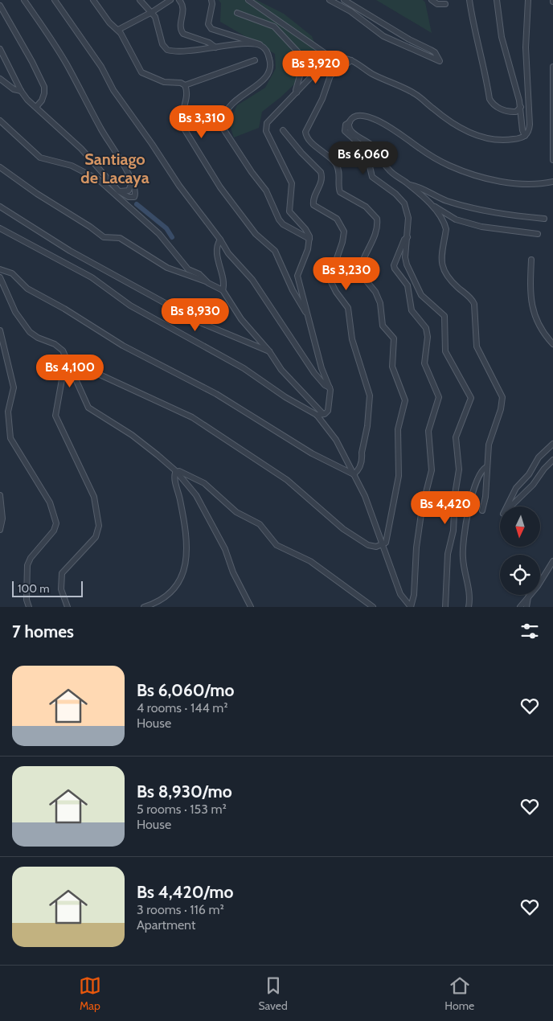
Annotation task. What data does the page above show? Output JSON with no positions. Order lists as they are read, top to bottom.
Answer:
{
  "districts": ["Santiago de Lacaya"],
  "scale_bar": "100 m",
  "north": "bottom",
  "page": {
    "price": [
      "Bs 3,920",
      "Bs 3,310",
      "Bs 6,060",
      "Bs 3,230",
      "Bs 8,930",
      "Bs 4,100",
      "Bs 4,420"
    ],
    "scale": "100 m",
    "heading": "7 homes",
    "list": [
      {
        "name": "Bs 6,060/mo",
        "note": "4 rooms · 144 m² · House"
      },
      {
        "name": "Bs 8,930/mo",
        "note": "5 rooms · 153 m² · House"
      },
      {
        "name": "Bs 4,420/mo",
        "note": "3 rooms · 116 m² · Apartment"
      }
    ],
    "tabs": ["Map", "Saved", "Home"]
  }
}
